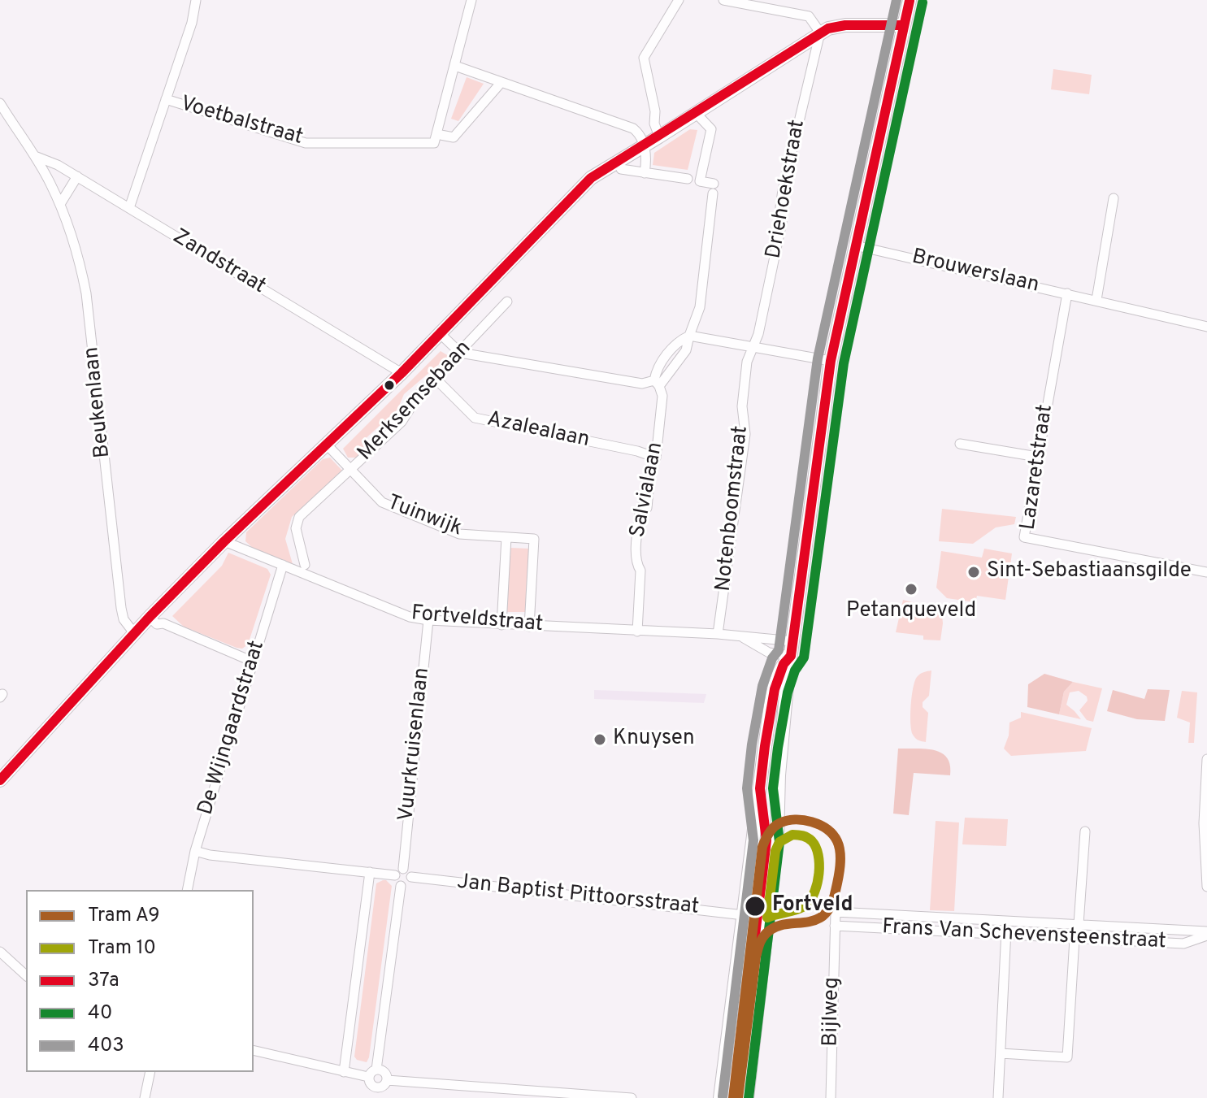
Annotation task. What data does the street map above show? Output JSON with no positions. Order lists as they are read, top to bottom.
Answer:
{
  "streets": {
    "main road": ["Merksemsebaan"],
    "street": [
      "Voetbalstraat",
      "Driehoekstraat",
      "Zandstraat",
      "Brouwerslaan",
      "Beukenlaan",
      "Azalealaan",
      "Lazaretstraat",
      "Salvialaan",
      "Notenboomstraat",
      "Tuinwijk",
      "Fortveldstraat",
      "De Wijngaardstraat",
      "Vuurkruisenlaan",
      "Jan Baptist Pittoorsstraat",
      "Frans Van Schevensteenstraat",
      "Bijlweg"
    ]
  },
  "crossings": [
    ["Driehoekstraat", "Merksemsebaan"],
    ["Driehoekstraat", "Notenboomstraat"],
    ["Zandstraat", "Merksemsebaan"],
    ["Brouwerslaan", "Lazaretstraat"],
    ["Merksemsebaan", "Beukenlaan"],
    ["Merksemsebaan", "Azalealaan"],
    ["Merksemsebaan", "Tuinwijk"],
    ["Merksemsebaan", "Fortveldstraat"],
    ["Azalealaan", "Salvialaan"],
    ["Salvialaan", "Fortveldstraat"],
    ["Notenboomstraat", "Fortveldstraat"],
    ["Tuinwijk", "Fortveldstraat"],
    ["Fortveldstraat", "De Wijngaardstraat"],
    ["Fortveldstraat", "Vuurkruisenlaan"],
    ["Vuurkruisenlaan", "Jan Baptist Pittoorsstraat"],
    ["Frans Van Schevensteenstraat", "Bijlweg"]
  ],
  "places": [
    "Sint-Sebastiaansgilde",
    "Petanqueveld",
    "Knuysen",
    "Fortveld"
  ],
  "lines": [
    "transit line 403",
    "transit line 37a",
    "transit line 40",
    "tram line A9",
    "tram line 10"
  ],
  "legend": [
    "Tram A9",
    "Tram 10",
    "37a",
    "40",
    "403"
  ]
}
